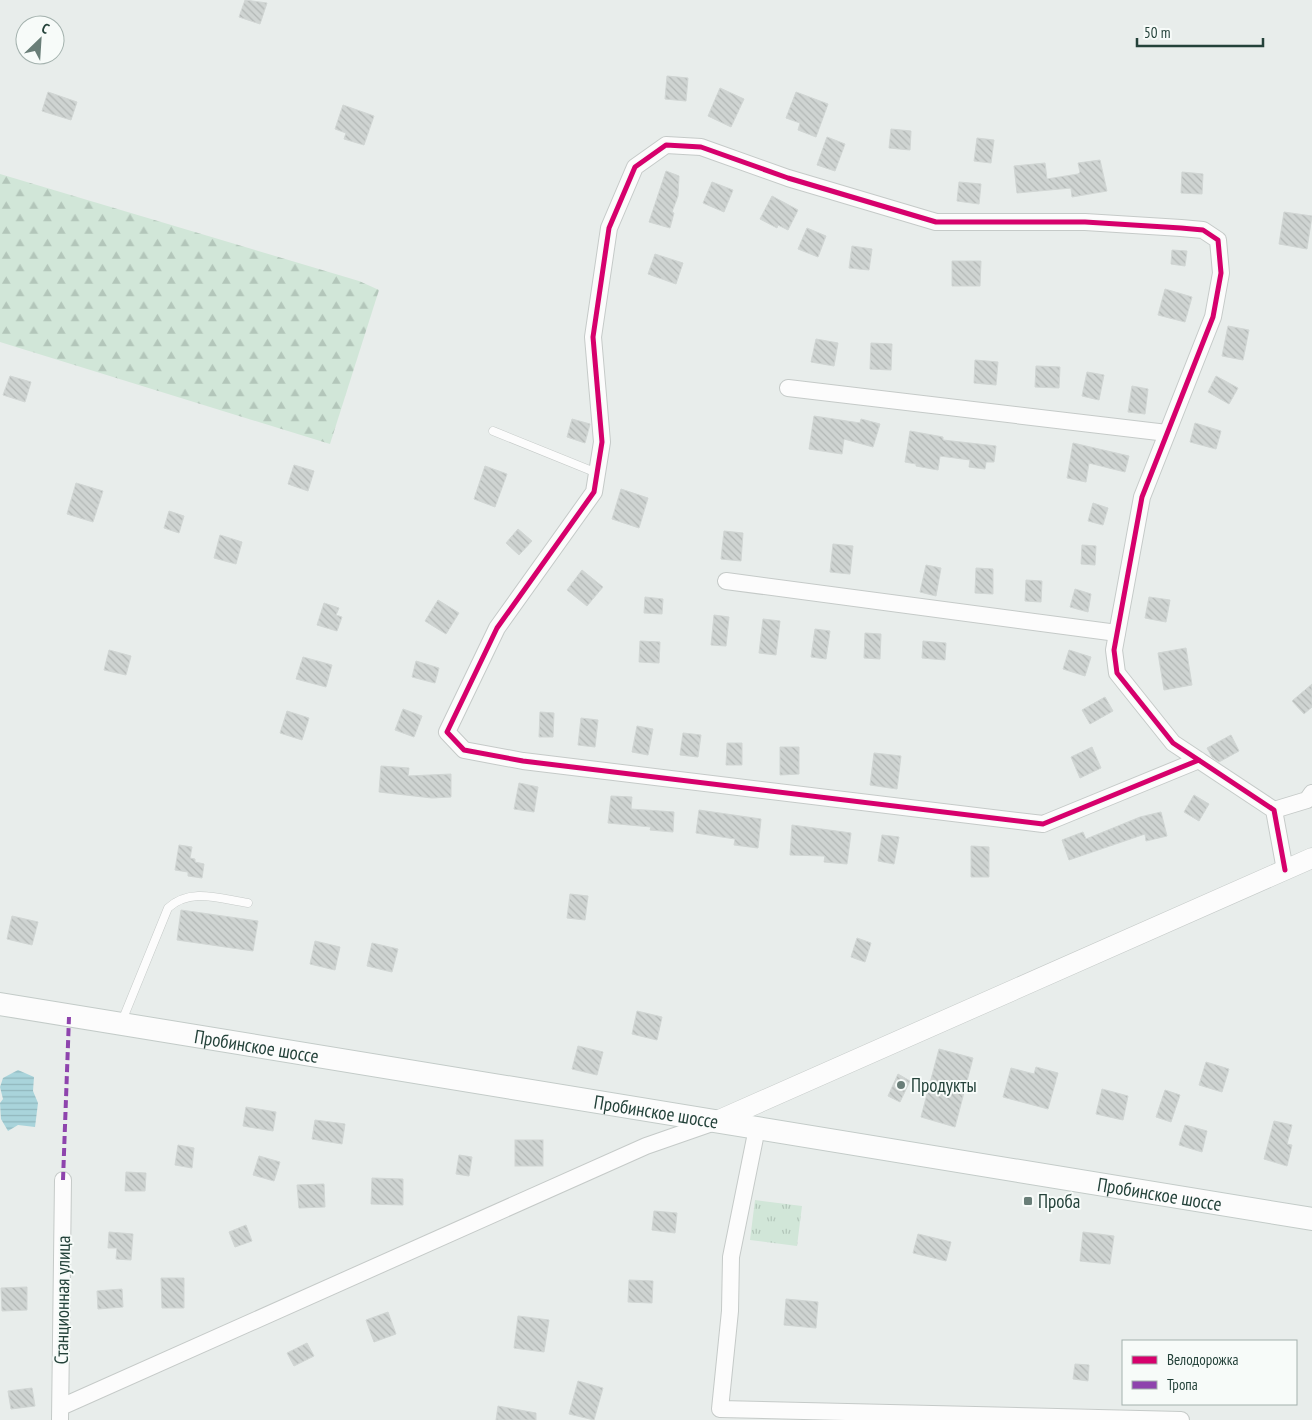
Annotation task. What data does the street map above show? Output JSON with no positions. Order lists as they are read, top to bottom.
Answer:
{
  "streets": {
    "main road": ["Пробинское шоссе"],
    "street": ["Станционная улица"]
  },
  "places": {
    "other": ["Продукты"],
    "transit": ["Проба"]
  },
  "legend": ["Велодорожка", "Тропа"],
  "scale_bar": "50 m",
  "north": "top right"
}
